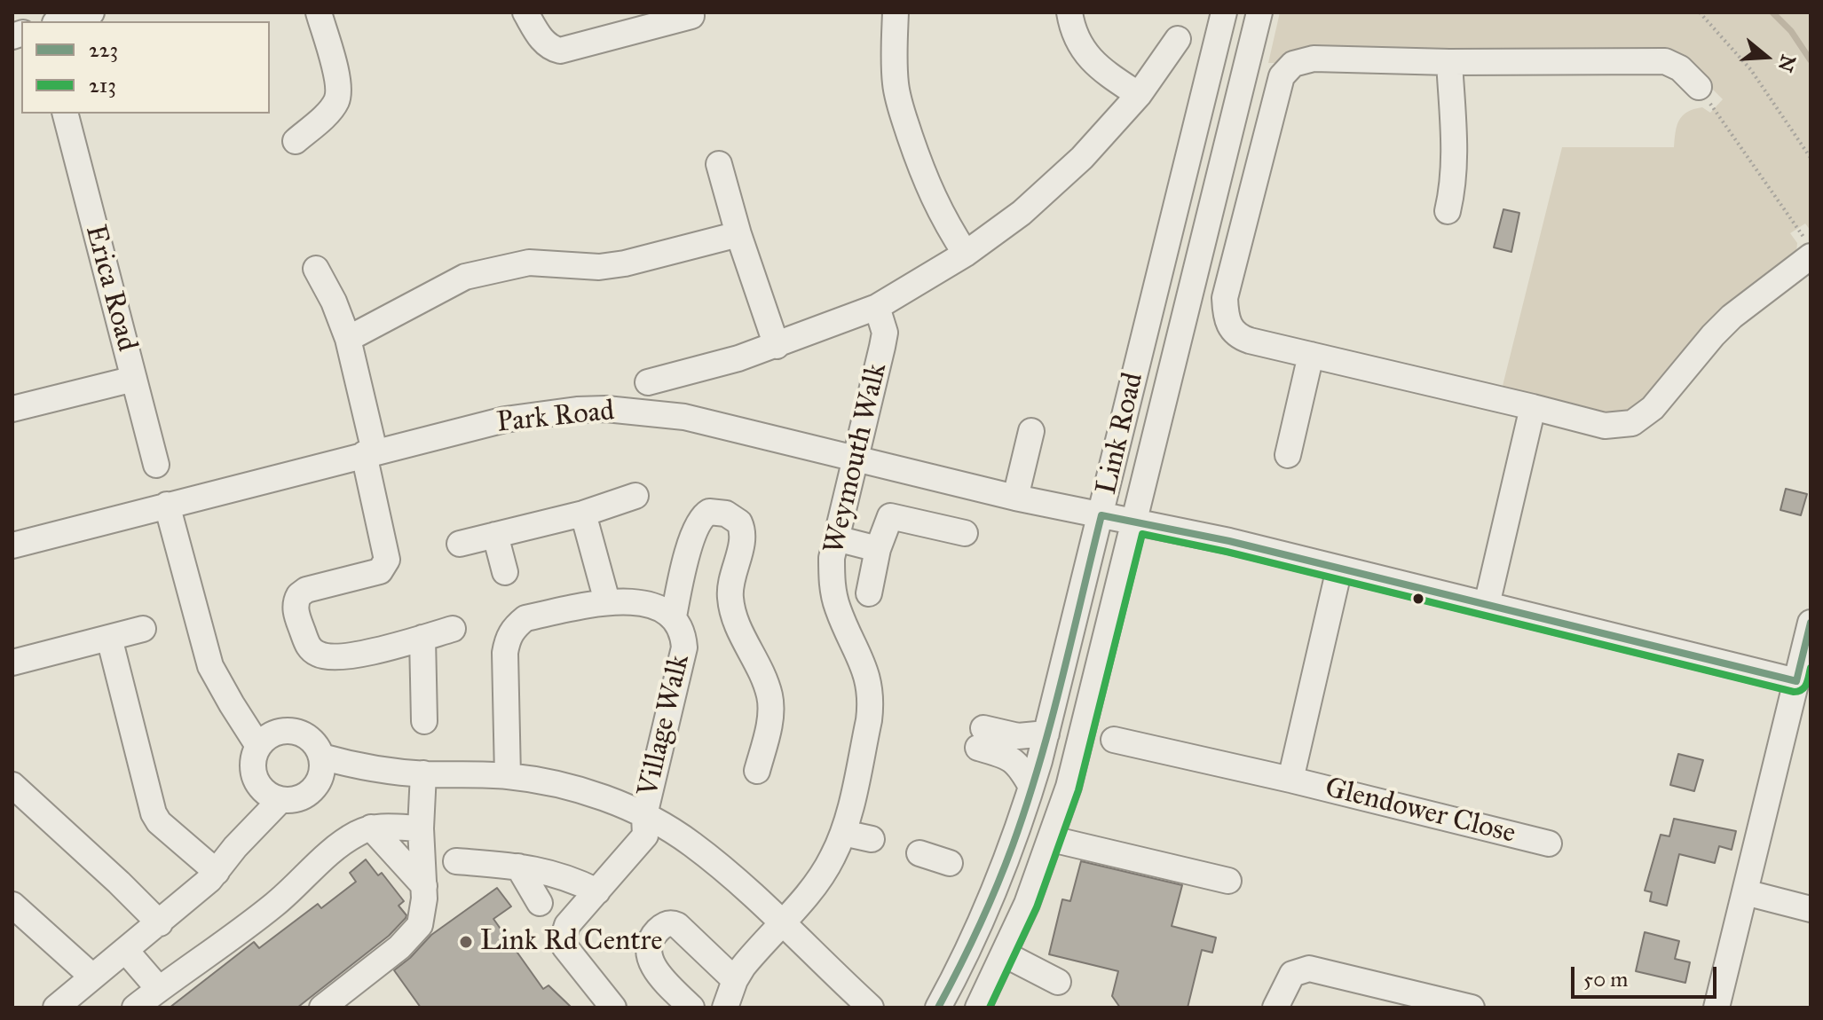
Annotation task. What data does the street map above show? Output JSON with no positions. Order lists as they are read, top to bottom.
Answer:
{
  "streets": {
    "street": [
      "Erica Road",
      "Park Road",
      "Link Road",
      "Weymouth Walk",
      "Village Walk",
      "Glendower Close"
    ]
  },
  "crossings": [
    ["Park Road", "Link Road"],
    ["Park Road", "Weymouth Walk"],
    ["Park Road", "Glendower Close"],
    ["Weymouth Walk", "Village Walk"]
  ],
  "places": ["Link Rd Centre"],
  "lines": ["transit line 223", "transit line 213"],
  "legend": ["223", "213"],
  "scale_bar": "50 m",
  "north": "right"
}
